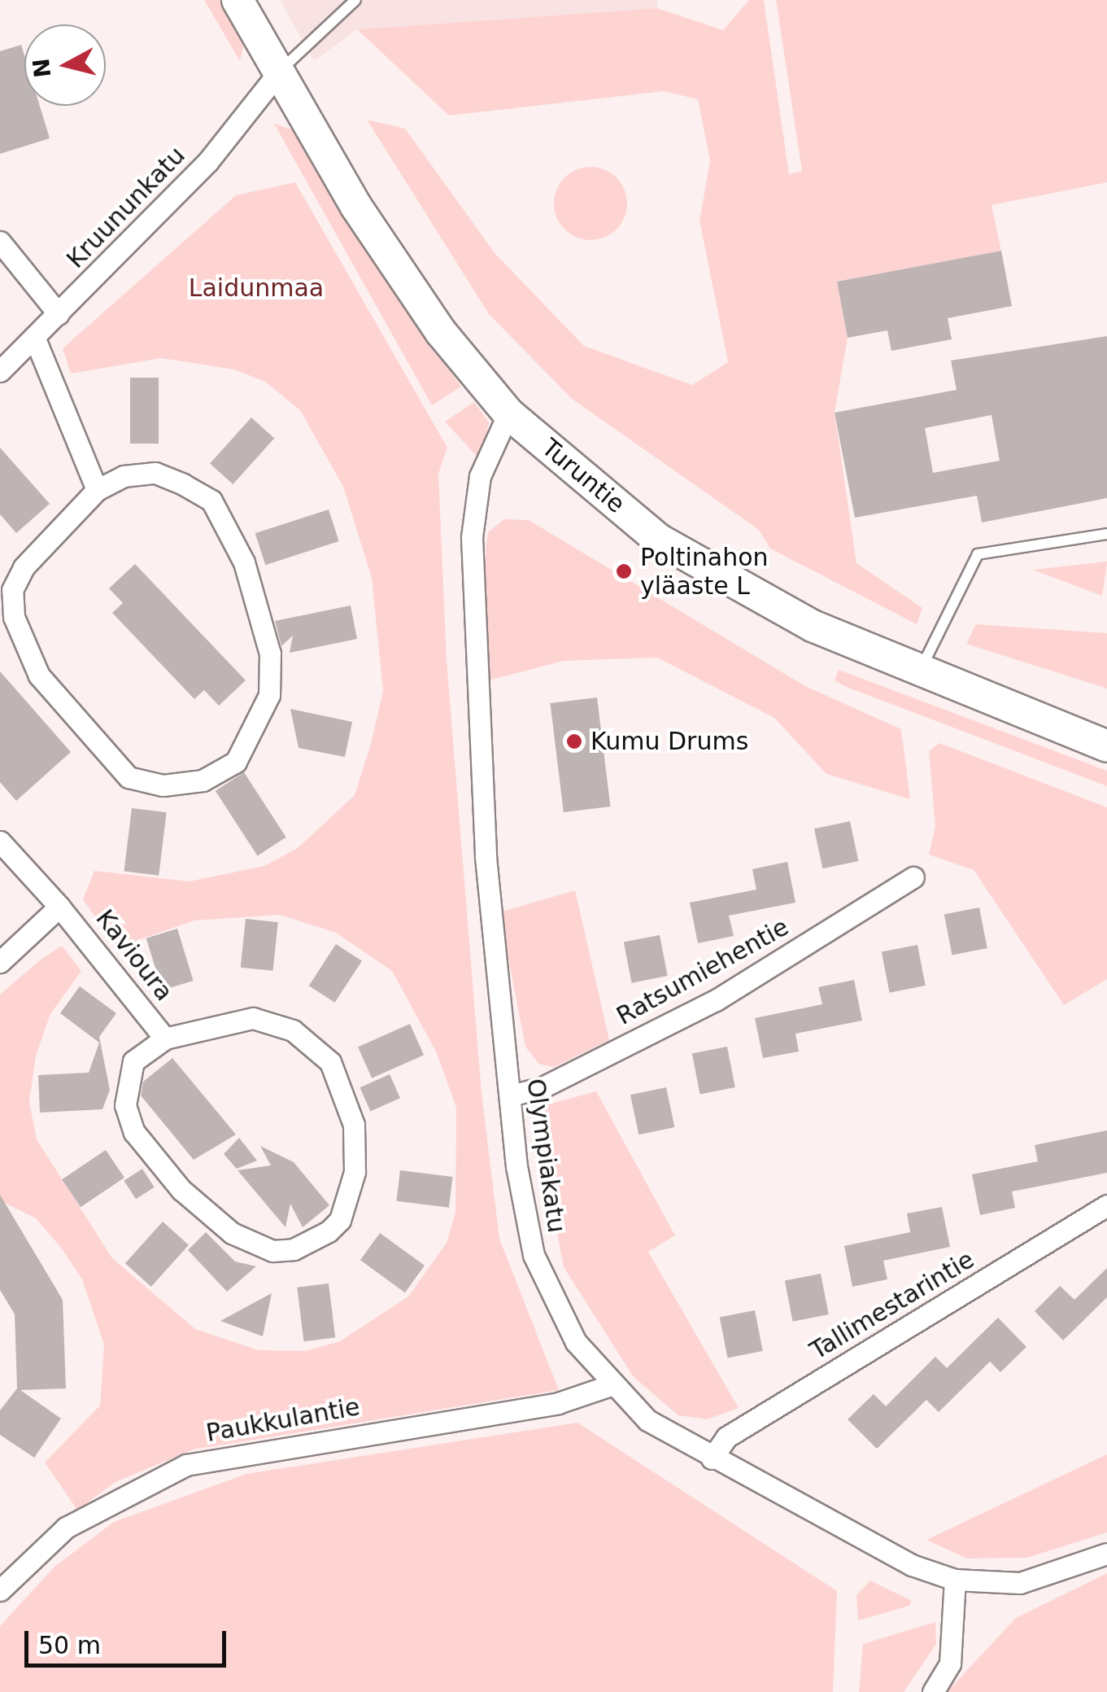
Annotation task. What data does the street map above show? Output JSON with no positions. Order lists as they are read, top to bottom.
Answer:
{
  "streets": {
    "main road": ["Turuntie"],
    "street": [
      "Kruununkatu",
      "Kavioura",
      "Ratsumiehentie",
      "Olympiakatu",
      "Tallimestarintie",
      "Paukkulantie"
    ]
  },
  "crossings": [
    ["Kruununkatu", "Turuntie"],
    ["Turuntie", "Olympiakatu"],
    ["Ratsumiehentie", "Olympiakatu"],
    ["Olympiakatu", "Tallimestarintie"],
    ["Olympiakatu", "Paukkulantie"]
  ],
  "parks": ["Laidunmaa"],
  "places": ["Poltinahon yläaste L", "Kumu Drums"],
  "scale_bar": "50 m",
  "north": "left"
}
